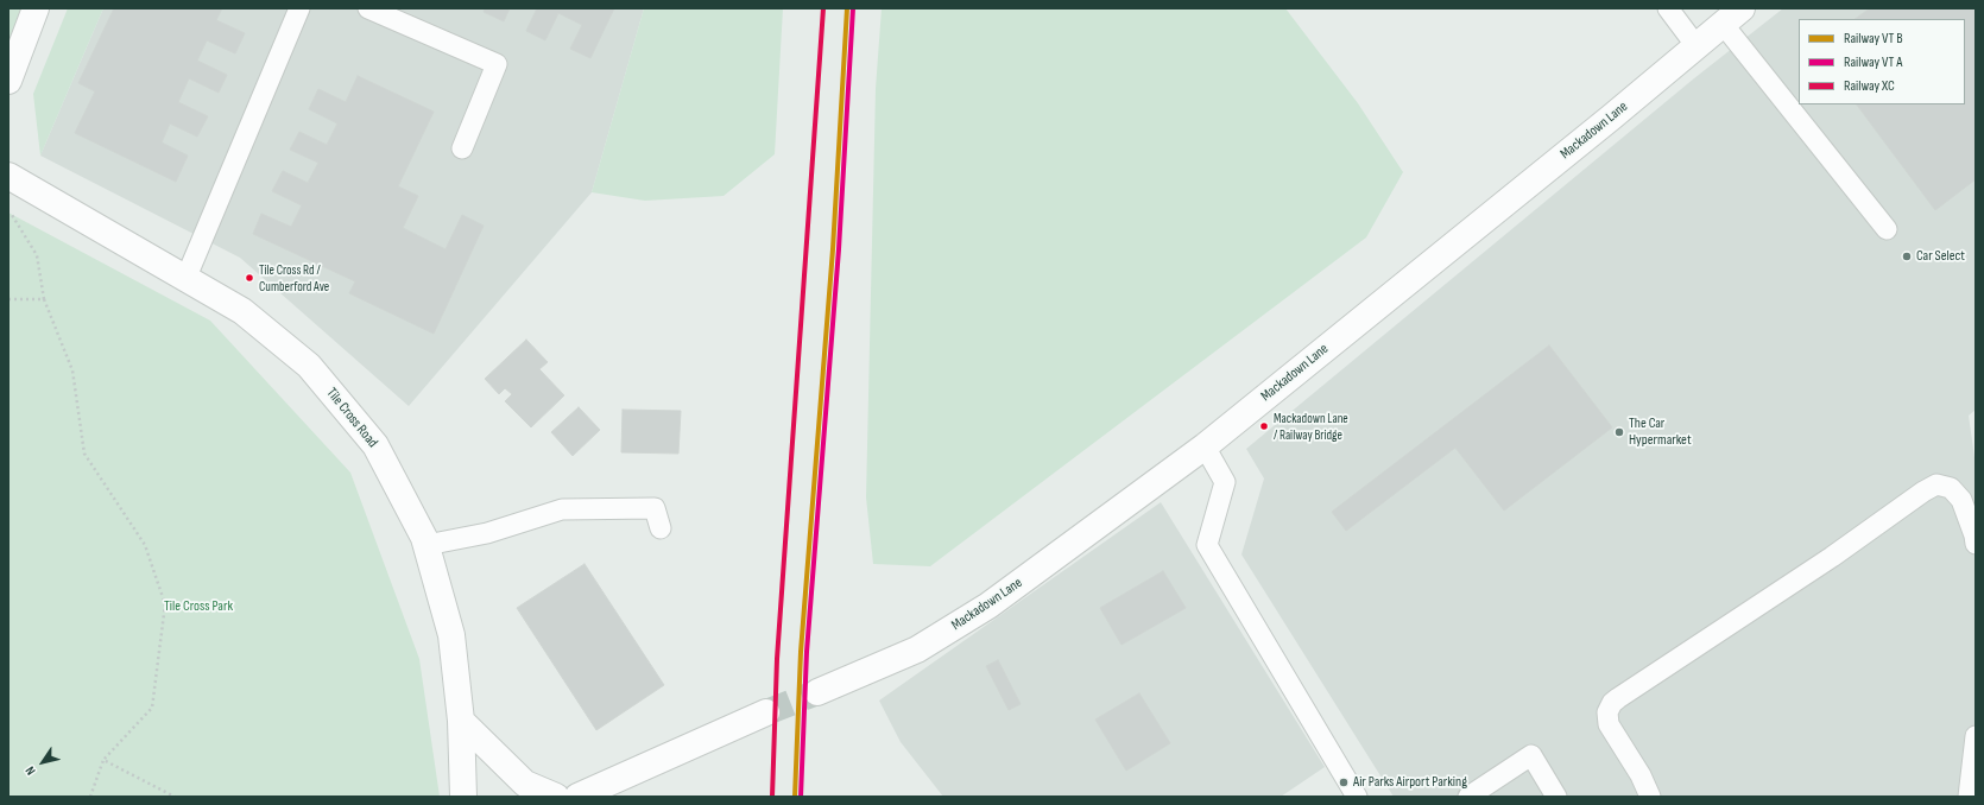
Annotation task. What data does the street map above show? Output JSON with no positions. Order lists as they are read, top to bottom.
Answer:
{
  "streets": {
    "street": ["Mackadown Lane", "Tile Cross Road"]
  },
  "parks": ["Tile Cross Park"],
  "places": [
    "Car Select",
    "Tile Cross Rd / Cumberford Ave",
    "Mackadown Lane / Railway Bridge",
    "The Car Hypermarket",
    "Air Parks Airport Parking"
  ],
  "lines": ["rail line XC"],
  "legend": ["Railway VT B", "Railway VT A", "Railway XC"],
  "north": "bottom left"
}
